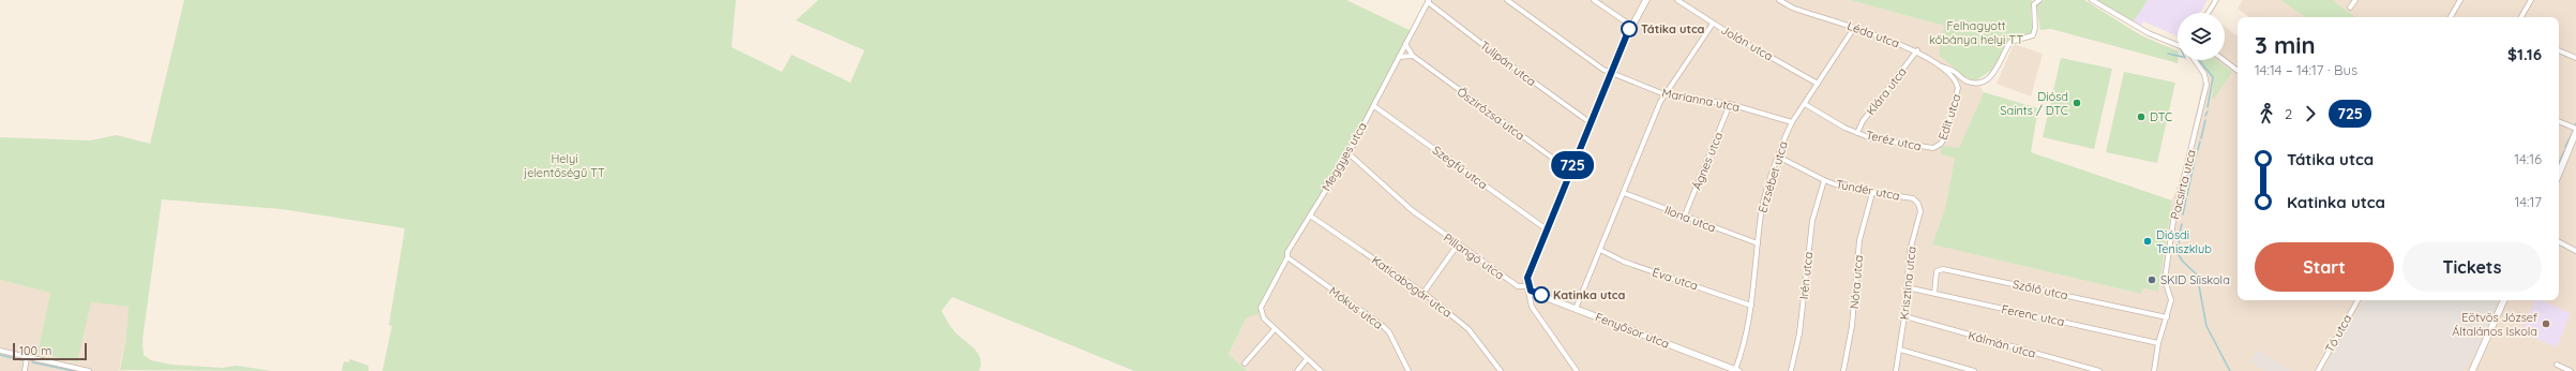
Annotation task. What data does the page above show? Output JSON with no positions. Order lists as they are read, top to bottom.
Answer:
{
  "streets": {
    "street": [
      "Léda utca",
      "Jolán utca",
      "Tulipán utca",
      "Klára utca",
      "Marianna utca",
      "Őszirózsa utca",
      "Edit utca",
      "Teréz utca",
      "Meggyes utca",
      "Ágnes utca",
      "Szegfű utca",
      "Erzsébet utca",
      "Pacsirta utca",
      "Tündér utca",
      "Ilona utca",
      "Pillangó utca",
      "Irén utca",
      "Éva utca",
      "Nóra utca",
      "Krisztina utca",
      "Katicabogár utca",
      "Szőlő utca",
      "Mókus utca",
      "Ferenc utca",
      "Fenyősor utca",
      "Tó utca",
      "Kálmán utca"
    ]
  },
  "crossings": [
    ["Léda utca", "Klára utca"],
    ["Léda utca", "Edit utca"],
    ["Léda utca", "Erzsébet utca"],
    ["Jolán utca", "Erzsébet utca"],
    ["Tulipán utca", "Meggyes utca"],
    ["Klára utca", "Teréz utca"],
    ["Marianna utca", "Ágnes utca"],
    ["Marianna utca", "Erzsébet utca"],
    ["Őszirózsa utca", "Meggyes utca"],
    ["Edit utca", "Teréz utca"],
    ["Teréz utca", "Erzsébet utca"],
    ["Meggyes utca", "Szegfű utca"],
    ["Meggyes utca", "Pillangó utca"],
    ["Meggyes utca", "Katicabogár utca"],
    ["Meggyes utca", "Mókus utca"],
    ["Ágnes utca", "Ilona utca"],
    ["Erzsébet utca", "Tündér utca"],
    ["Erzsébet utca", "Ilona utca"],
    ["Erzsébet utca", "Éva utca"],
    ["Erzsébet utca", "Fenyősor utca"],
    ["Pacsirta utca", "Szőlő utca"],
    ["Pacsirta utca", "Ferenc utca"],
    ["Tündér utca", "Irén utca"],
    ["Tündér utca", "Nóra utca"],
    ["Tündér utca", "Krisztina utca"],
    ["Pillangó utca", "Fenyősor utca"],
    ["Krisztina utca", "Ferenc utca"],
    ["Krisztina utca", "Kálmán utca"],
    ["Szőlő utca", "Ferenc utca"]
  ],
  "parks": ["Felhagyott kőbánya helyi TT", "Helyi jelentőségű TT"],
  "places": [
    "Tátika utca",
    "Diósd Saints / DTC",
    "DTC",
    "Diósdi Teniszklub",
    "SKID Síiskola",
    "Katinka utca",
    "Eötvös József Általános Iskola"
  ],
  "lines": ["bus line 725"],
  "scale_bar": "100 m",
  "page": {
    "on_map": "725",
    "heading": ["3 min", "14:14 – 14:17 · Bus", "$1.16"],
    "legs": ["2", "725"],
    "list": [
      {
        "name": "Tátika utca",
        "value": "14:16"
      },
      {
        "name": "Katinka utca",
        "value": "14:17"
      }
    ],
    "buttons": ["Start", "Tickets"],
    "scale": "100 m"
  }
}
